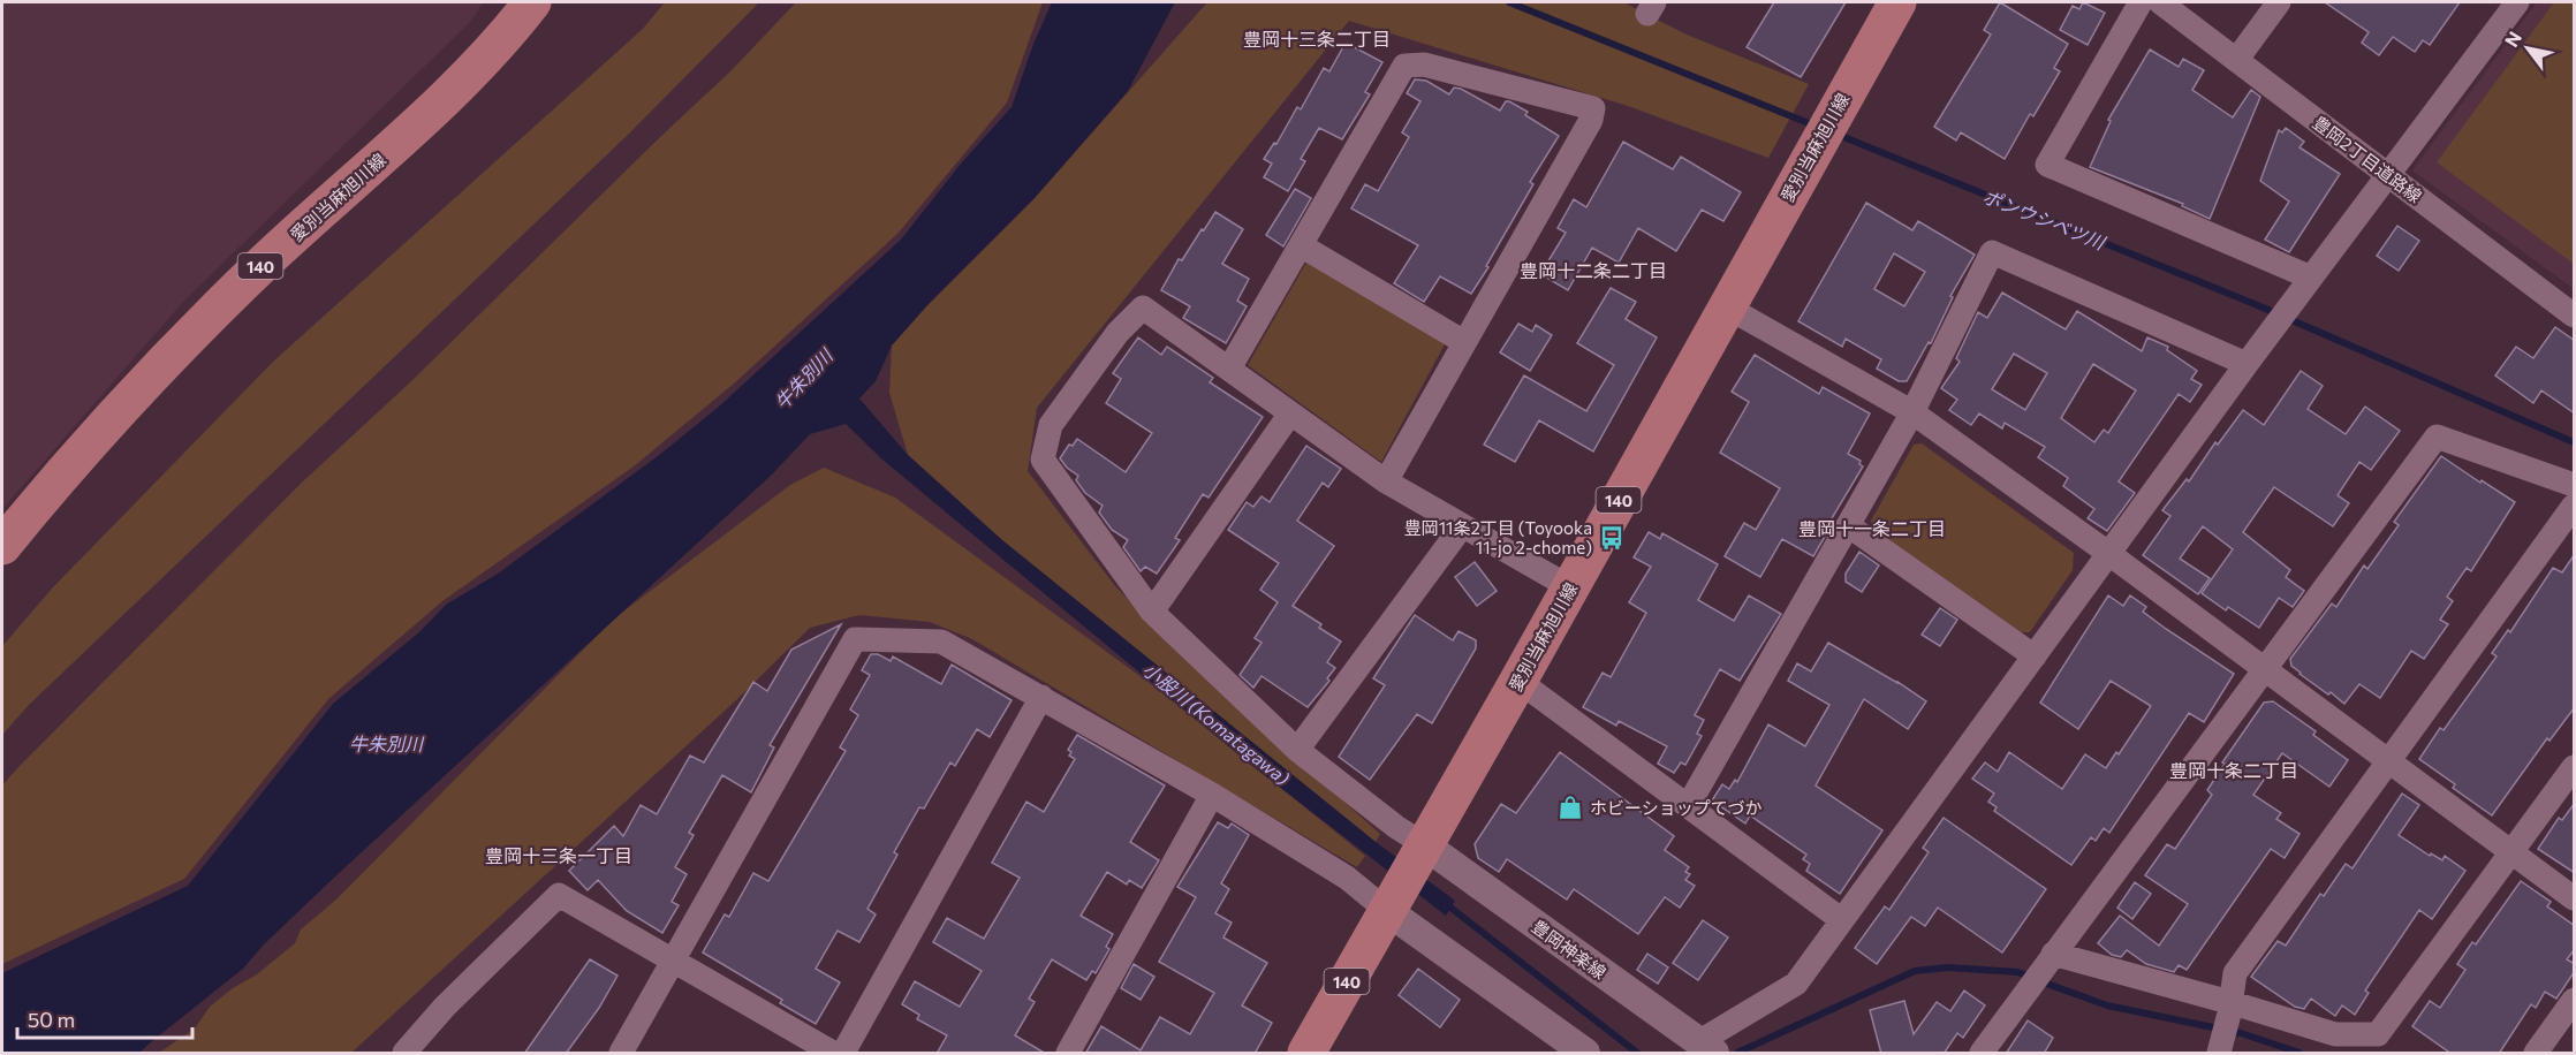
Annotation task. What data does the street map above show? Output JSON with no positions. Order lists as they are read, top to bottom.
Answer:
{
  "streets": {
    "main road": ["愛別当麻旭川線", "140"],
    "street": ["豊岡2丁目道路線", "豊岡神楽線"]
  },
  "crossings": [
    ["愛別当麻旭川線", "豊岡神楽線"]
  ],
  "districts": [
    "豊岡十三条二丁目",
    "豊岡十二条二丁目",
    "豊岡十一条二丁目",
    "豊岡十条二丁目",
    "豊岡十三条一丁目"
  ],
  "water": ["ポンウシベツ川", "牛朱別川", "小股川 (Komatagawa)"],
  "places": {
    "bus stop": ["豊岡11条2丁目 (Toyooka 11-jo 2-chome)"],
    "shop": ["ホビーショップてづか"]
  },
  "scale_bar": "50 m",
  "north": "top left"
}
